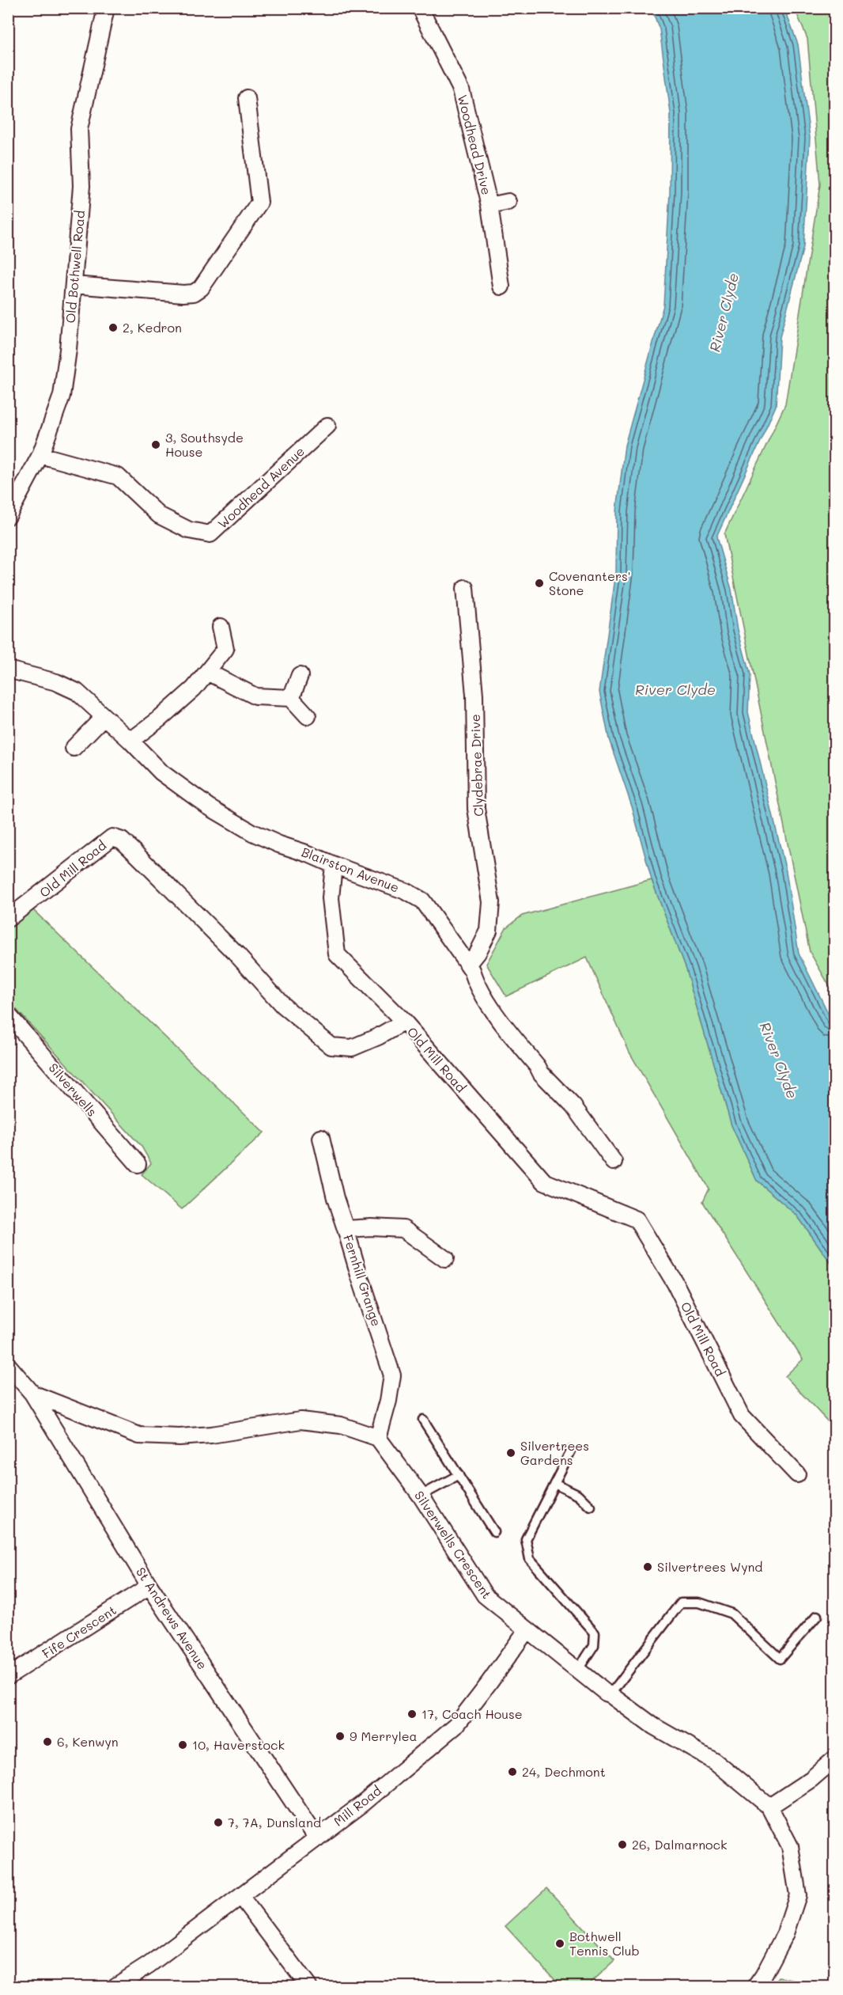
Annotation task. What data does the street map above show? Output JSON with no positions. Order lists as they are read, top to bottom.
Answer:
{
  "streets": {
    "street": [
      "Woodhead Drive",
      "Old Bothwell Road",
      "Woodhead Avenue",
      "Clydebrae Drive",
      "Old Mill Road",
      "Blairston Avenue",
      "Silverwells",
      "Fernhill Grange",
      "Silverwells Crescent",
      "St Andrews Avenue",
      "Fife Crescent",
      "Mill Road"
    ]
  },
  "crossings": [
    ["Old Bothwell Road", "Woodhead Avenue"],
    ["Clydebrae Drive", "Blairston Avenue"],
    ["Fernhill Grange", "Silverwells Crescent"],
    ["Silverwells Crescent", "Mill Road"],
    ["St Andrews Avenue", "Fife Crescent"],
    ["St Andrews Avenue", "Mill Road"]
  ],
  "water": ["River Clyde"],
  "places": [
    "2, Kedron",
    "3, Southsyde House",
    "Covenanters' Stone",
    "Silvertrees Gardens",
    "Silvertrees Wynd",
    "17, Coach House",
    "9 Merrylea",
    "6, Kenwyn",
    "10, Haverstock",
    "24, Dechmont",
    "7, 7A, Dunsland",
    "26, Dalmarnock",
    "Bothwell Tennis Club"
  ]
}
